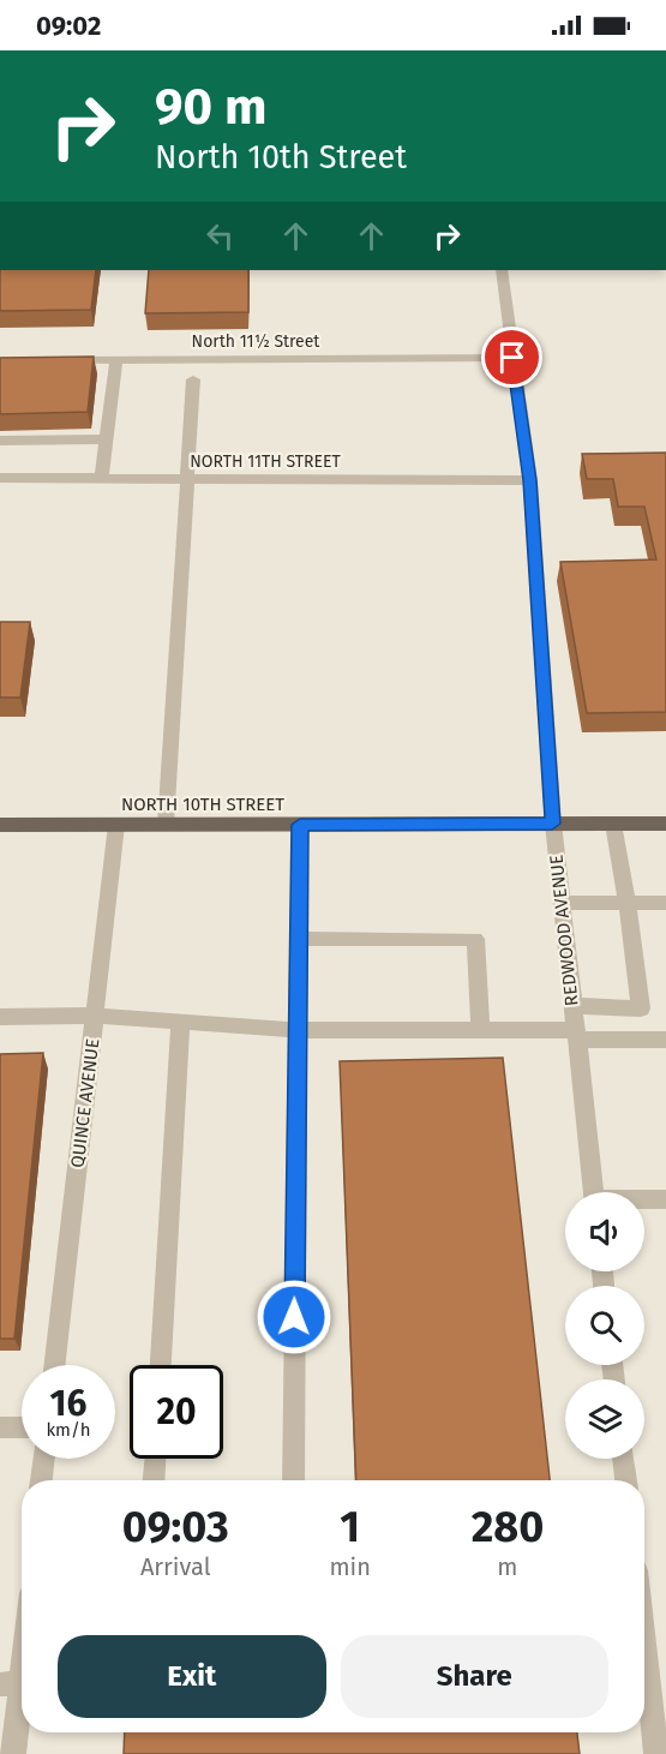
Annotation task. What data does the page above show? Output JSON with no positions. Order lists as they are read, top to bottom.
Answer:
{
  "streets": {
    "main road": ["NORTH 10TH STREET"],
    "street": [
      "North 11½ Street",
      "NORTH 11TH STREET",
      "REDWOOD AVENUE",
      "QUINCE AVENUE"
    ]
  },
  "crossings": [
    ["North 11½ Street", "REDWOOD AVENUE"],
    ["NORTH 11TH STREET", "REDWOOD AVENUE"],
    ["NORTH 10TH STREET", "REDWOOD AVENUE"],
    ["NORTH 10TH STREET", "QUINCE AVENUE"]
  ],
  "page": {
    "status": "09:02",
    "turn": ["90 m", "North 10th Street"],
    "speed": "16 km/h",
    "limit": "20",
    "eta": [
      "09:03",
      "Arrival",
      "1",
      "min",
      "280",
      "m"
    ],
    "buttons": ["Exit", "Share"]
  }
}
